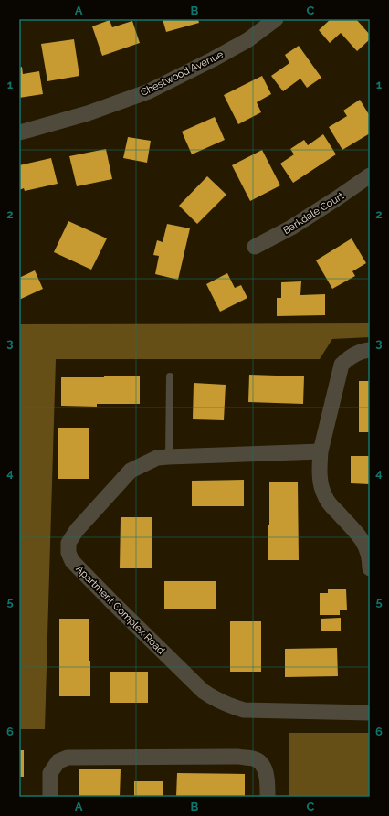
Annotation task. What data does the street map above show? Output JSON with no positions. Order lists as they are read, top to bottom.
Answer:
{
  "streets": {
    "street": ["Chestwood Avenue", "Barkdale Court", "Apartment Complex Road"]
  },
  "grid": {
    "columns": ["A", "B", "C"],
    "rows": [
      "1",
      "2",
      "3",
      "4",
      "5",
      "6"
    ]
  }
}
